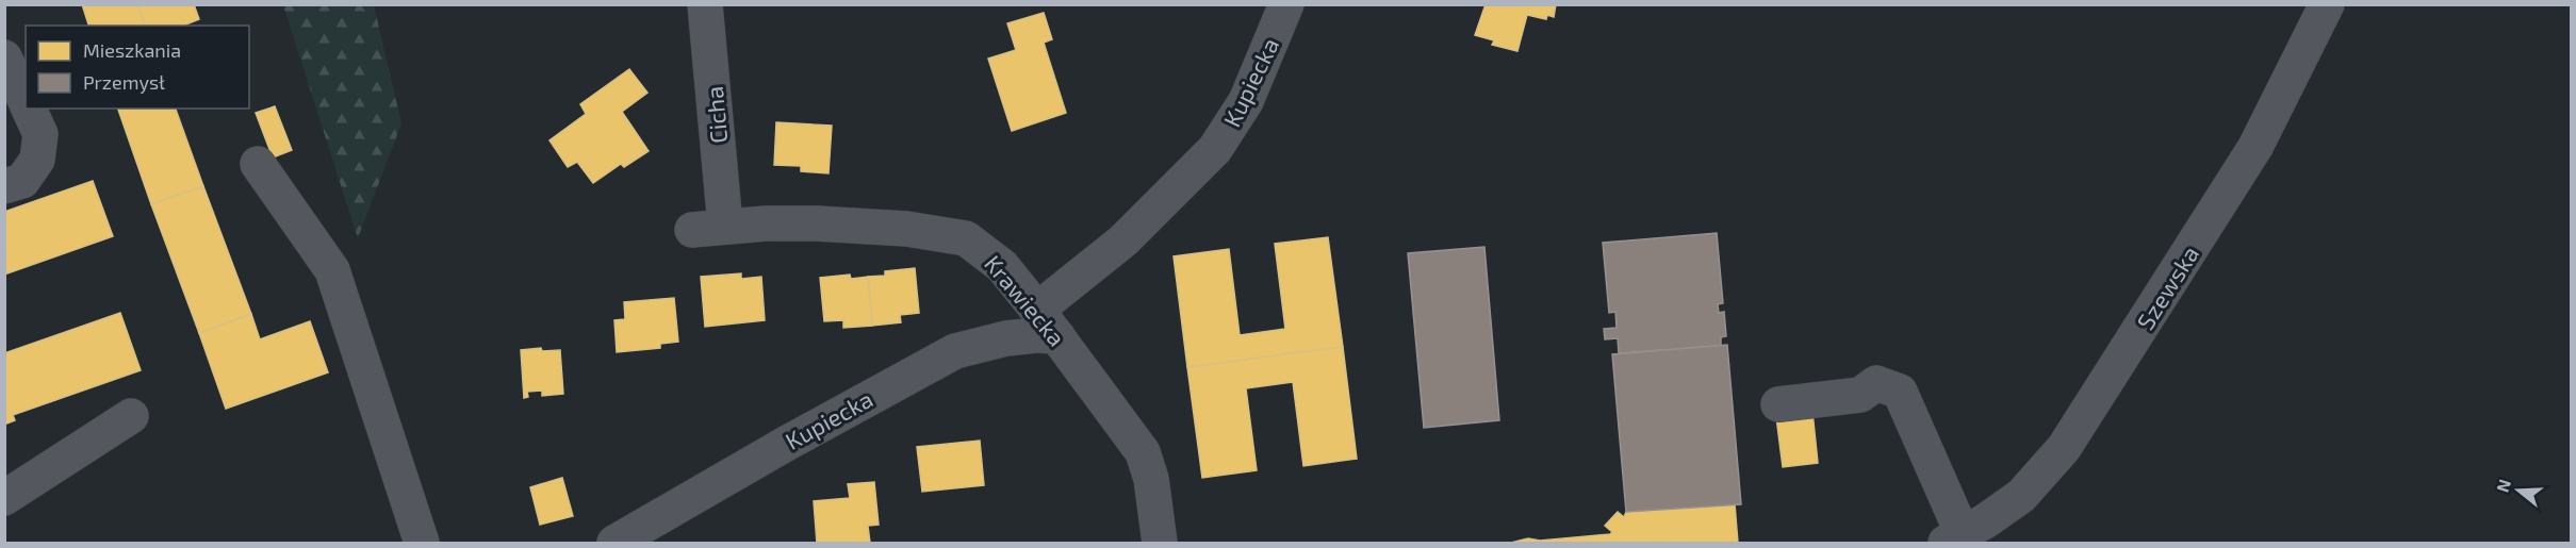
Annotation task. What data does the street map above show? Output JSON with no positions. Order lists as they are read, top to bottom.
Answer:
{
  "streets": {
    "street": [
      "Kupiecka",
      "Cicha",
      "Szewska",
      "Krawiecka"
    ]
  },
  "crossings": [
    ["Kupiecka", "Krawiecka"],
    ["Cicha", "Krawiecka"]
  ],
  "legend": ["Mieszkania", "Przemysł"],
  "north": "left"
}
